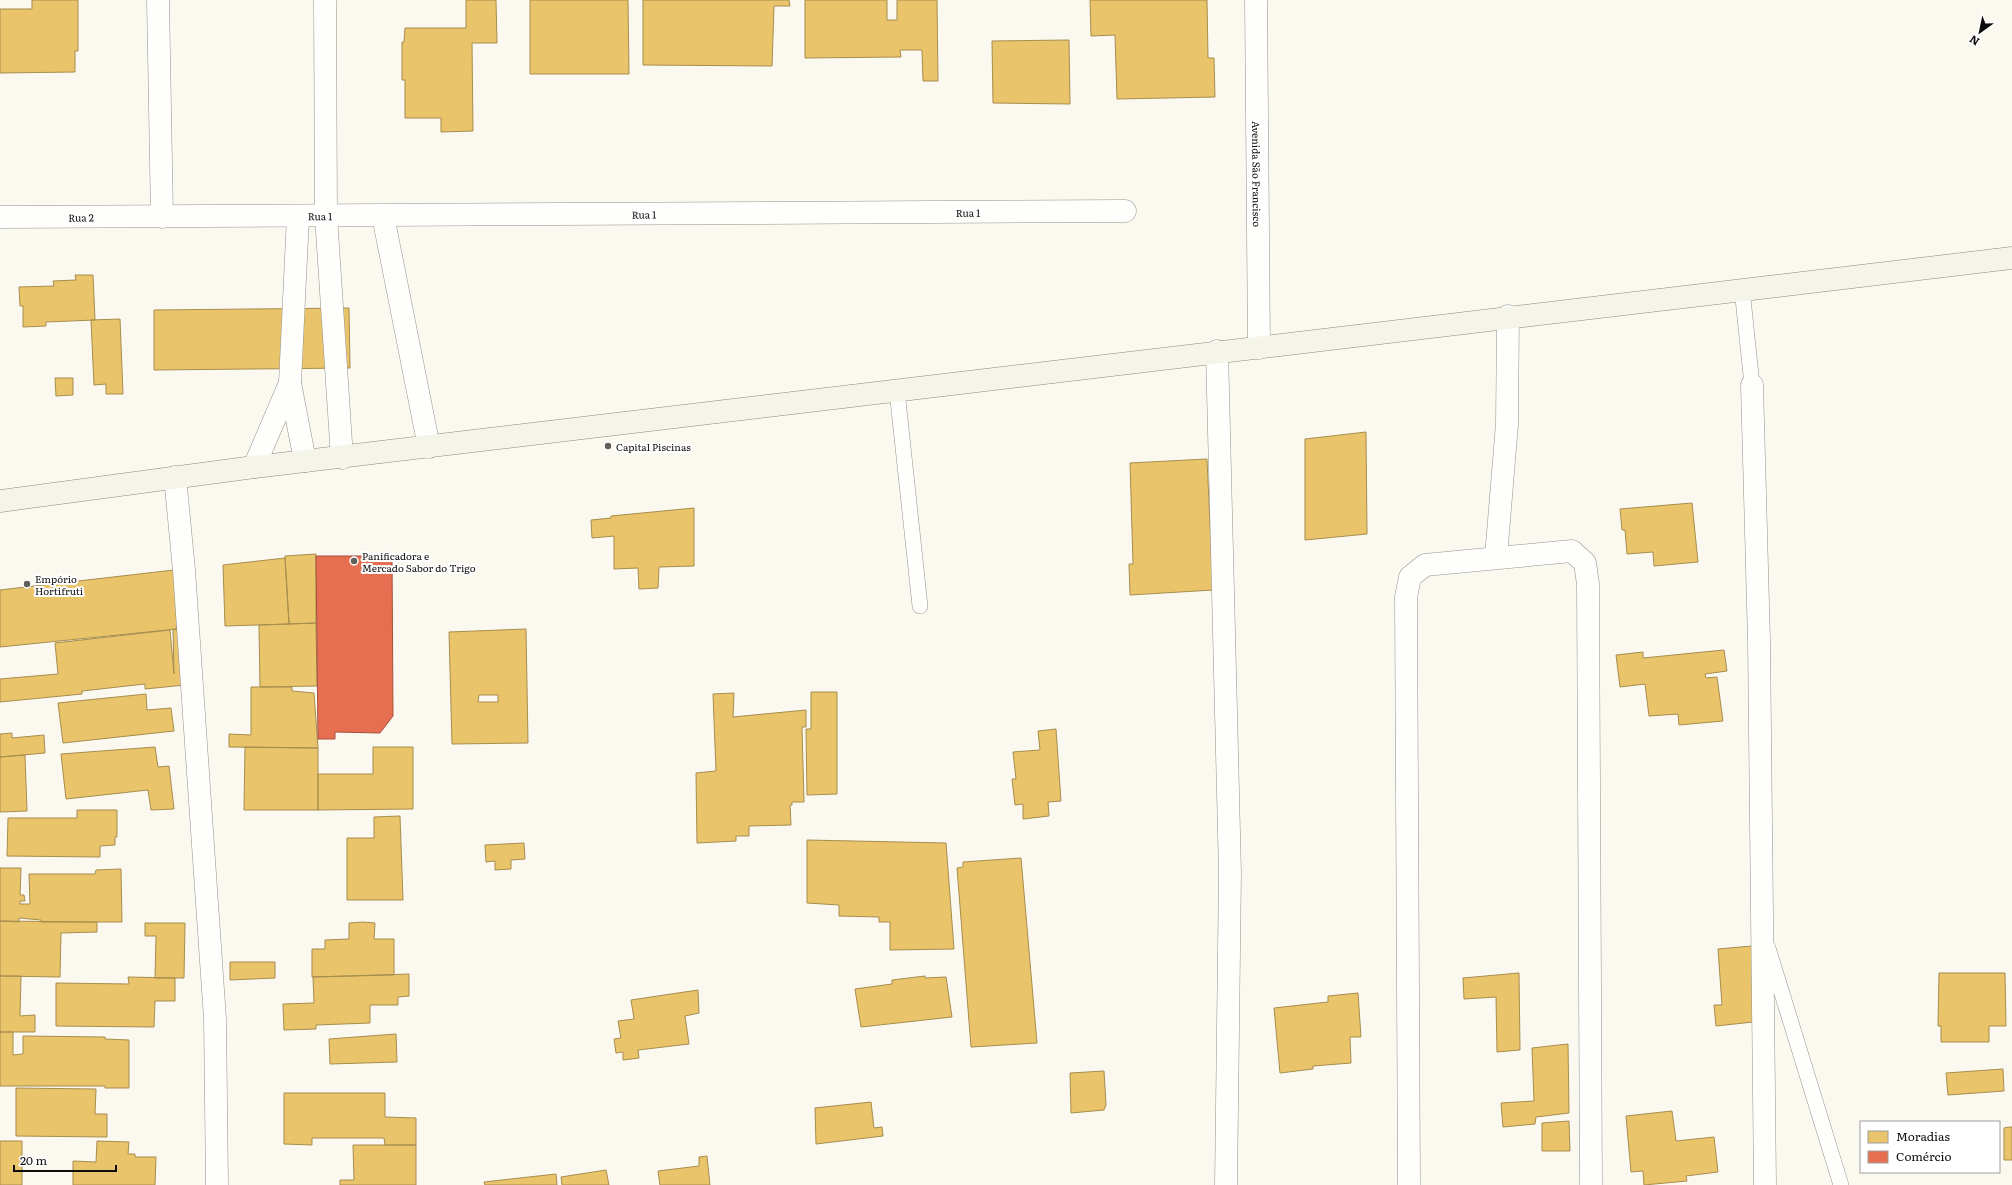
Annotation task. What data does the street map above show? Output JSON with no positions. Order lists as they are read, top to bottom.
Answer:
{
  "streets": {
    "street": ["Avenida São Francisco", "Rua 1", "Rua 2"]
  },
  "crossings": [
    ["Rua 1", "Rua 2"]
  ],
  "places": ["Capital Piscinas", "Panificadora e Mercado Sabor do Trigo", "Empório Hortifruti"],
  "legend": ["Moradias", "Comércio"],
  "scale_bar": "20 m",
  "north": "bottom left"
}
